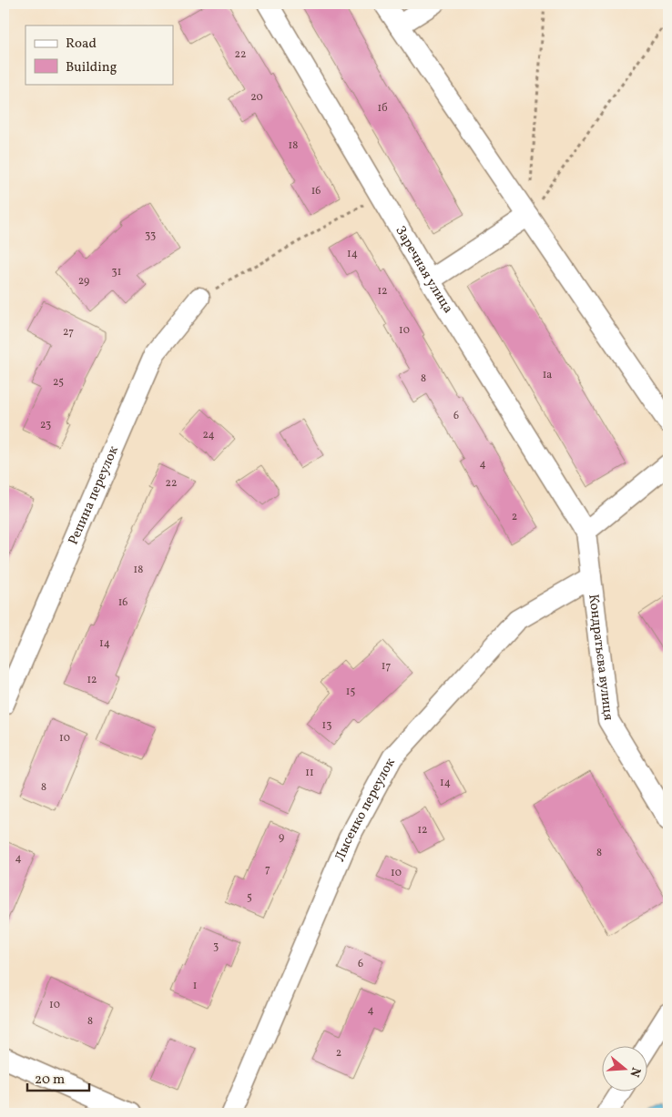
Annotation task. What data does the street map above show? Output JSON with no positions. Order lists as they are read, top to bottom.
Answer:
{
  "streets": {
    "street": [
      "Заречная улица",
      "Репина переулок",
      "Кондратьєва вулиця",
      "Лысенко переулок"
    ]
  },
  "crossings": [
    ["Заречная улица", "Кондратьєва вулиця"],
    ["Кондратьєва вулиця", "Лысенко переулок"]
  ],
  "house_numbers": [
    "22",
    "20",
    "1б",
    "18",
    "16",
    "33",
    "14",
    "31",
    "29",
    "12",
    "10",
    "27",
    "1а",
    "8",
    "25",
    "6",
    "23",
    "24",
    "4",
    "22",
    "2",
    "18",
    "16",
    "14",
    "17",
    "12",
    "15",
    "13",
    "10",
    "11",
    "14",
    "8",
    "12",
    "9",
    "8",
    "4",
    "7",
    "10",
    "5",
    "3",
    "6",
    "1",
    "10",
    "4",
    "8",
    "2"
  ],
  "legend": ["Road", "Building"],
  "scale_bar": "20 m",
  "north": "right"
}
